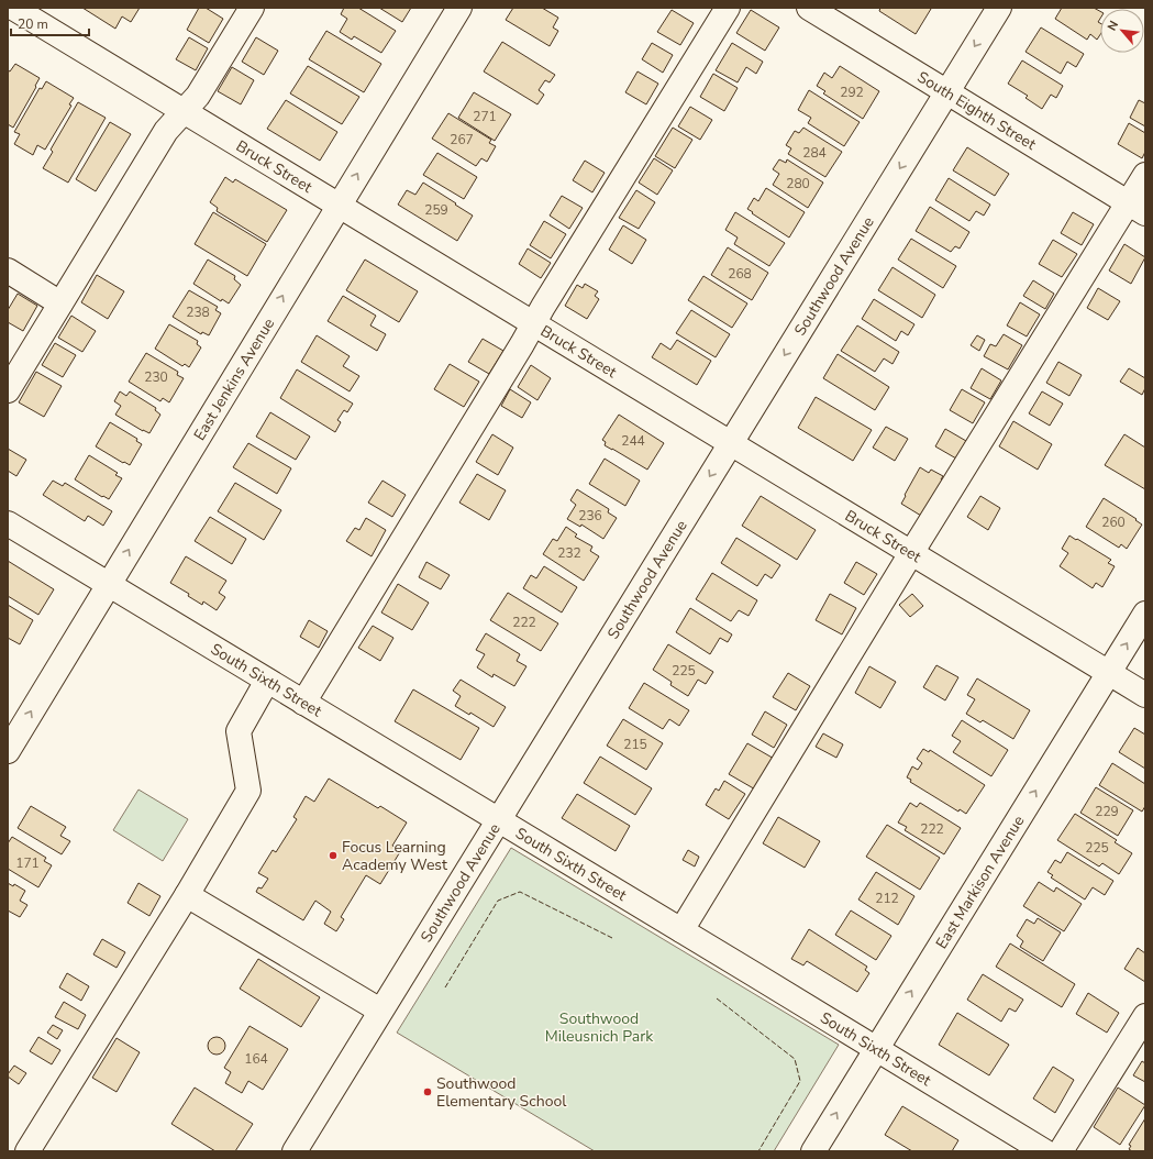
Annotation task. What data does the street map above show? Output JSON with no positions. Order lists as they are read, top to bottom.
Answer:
{
  "streets": {
    "street": [
      "South Eighth Street",
      "Bruck Street",
      "Southwood Avenue",
      "East Jenkins Avenue",
      "South Sixth Street",
      "East Markison Avenue"
    ]
  },
  "crossings": [
    ["South Eighth Street", "Southwood Avenue"],
    ["Bruck Street", "Southwood Avenue"],
    ["Bruck Street", "East Jenkins Avenue"],
    ["Bruck Street", "East Markison Avenue"],
    ["Southwood Avenue", "South Sixth Street"],
    ["East Jenkins Avenue", "South Sixth Street"],
    ["South Sixth Street", "East Markison Avenue"]
  ],
  "one_way": ["East Markison Avenue"],
  "parks": ["Southwood Mileusnich Park"],
  "places": ["Focus Learning Academy West", "Southwood Elementary School"],
  "house_numbers": [
    "292",
    "271",
    "267",
    "284",
    "280",
    "259",
    "268",
    "238",
    "230",
    "244",
    "236",
    "260",
    "232",
    "222",
    "225",
    "215",
    "229",
    "222",
    "225",
    "171",
    "212",
    "164"
  ],
  "scale_bar": "20 m",
  "north": "top left"
}
